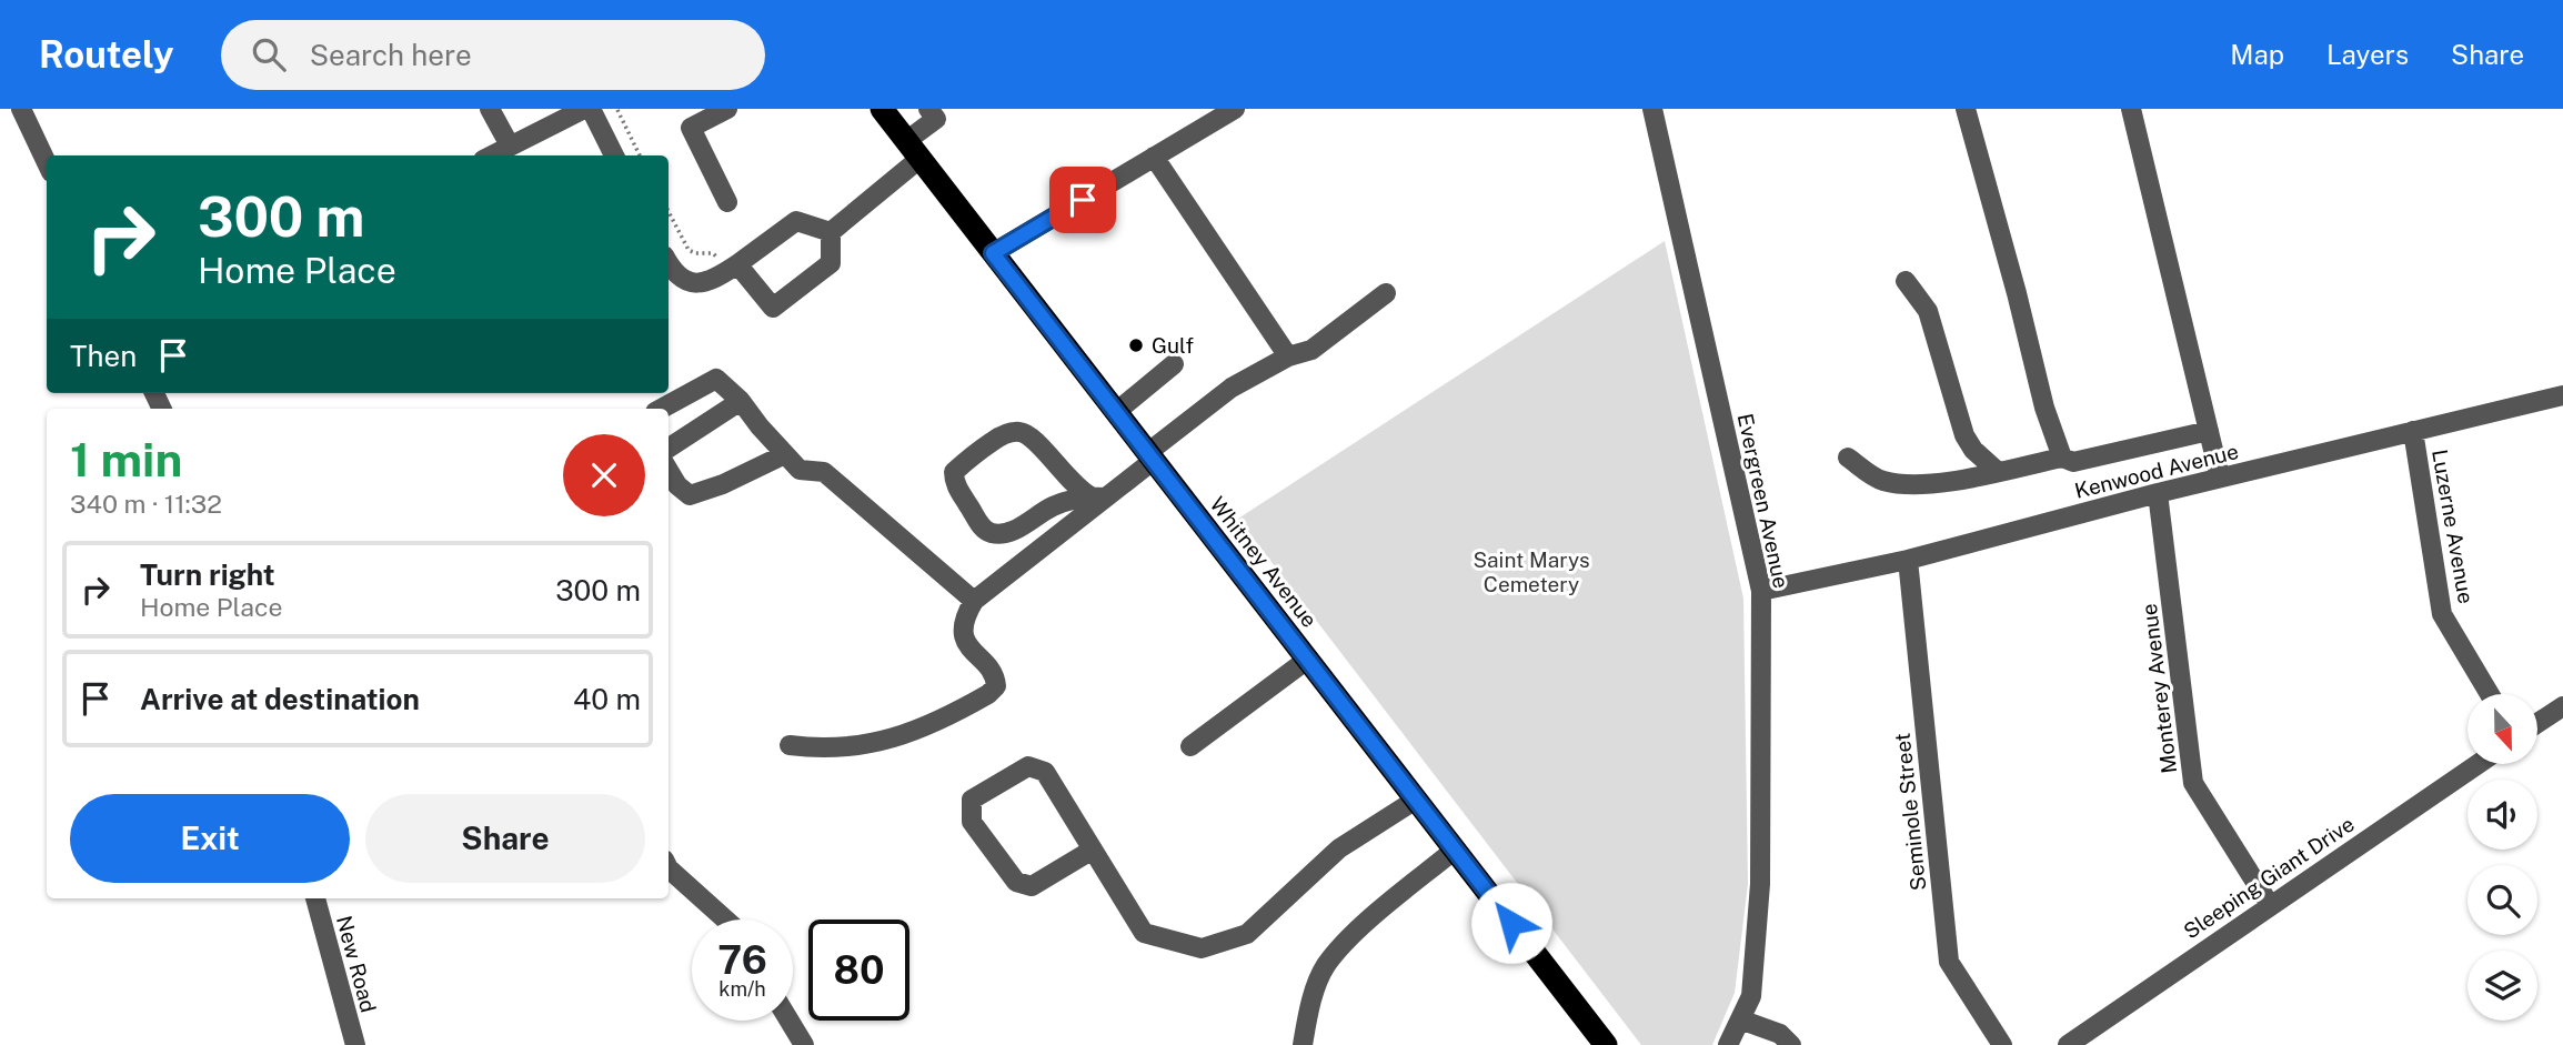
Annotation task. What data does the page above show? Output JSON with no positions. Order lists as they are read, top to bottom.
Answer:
{
  "streets": {
    "highway": ["Whitney Avenue"],
    "street": [
      "Kenwood Avenue",
      "Evergreen Avenue",
      "Luzerne Avenue",
      "Monterey Avenue",
      "Seminole Street",
      "Sleeping Giant Drive",
      "New Road"
    ]
  },
  "crossings": [
    ["Kenwood Avenue", "Evergreen Avenue"],
    ["Kenwood Avenue", "Luzerne Avenue"],
    ["Kenwood Avenue", "Monterey Avenue"],
    ["Kenwood Avenue", "Seminole Street"],
    ["Monterey Avenue", "Sleeping Giant Drive"]
  ],
  "parks": ["Saint Marys Cemetery"],
  "places": ["Gulf"],
  "north": "bottom",
  "page": {
    "header": "Routely",
    "search": "Search here",
    "nav": ["Map", "Layers", "Share"],
    "turn": ["300 m", "Home Place"],
    "then": "Then",
    "heading": ["1 min", "340 m · 11:32"],
    "list": [
      {
        "name": "Turn right",
        "note": "Home Place",
        "value": "300 m"
      },
      {
        "name": "Arrive at destination",
        "value": "40 m"
      }
    ],
    "buttons": ["Exit", "Share"],
    "speed": "76 km/h",
    "limit": "80"
  }
}
